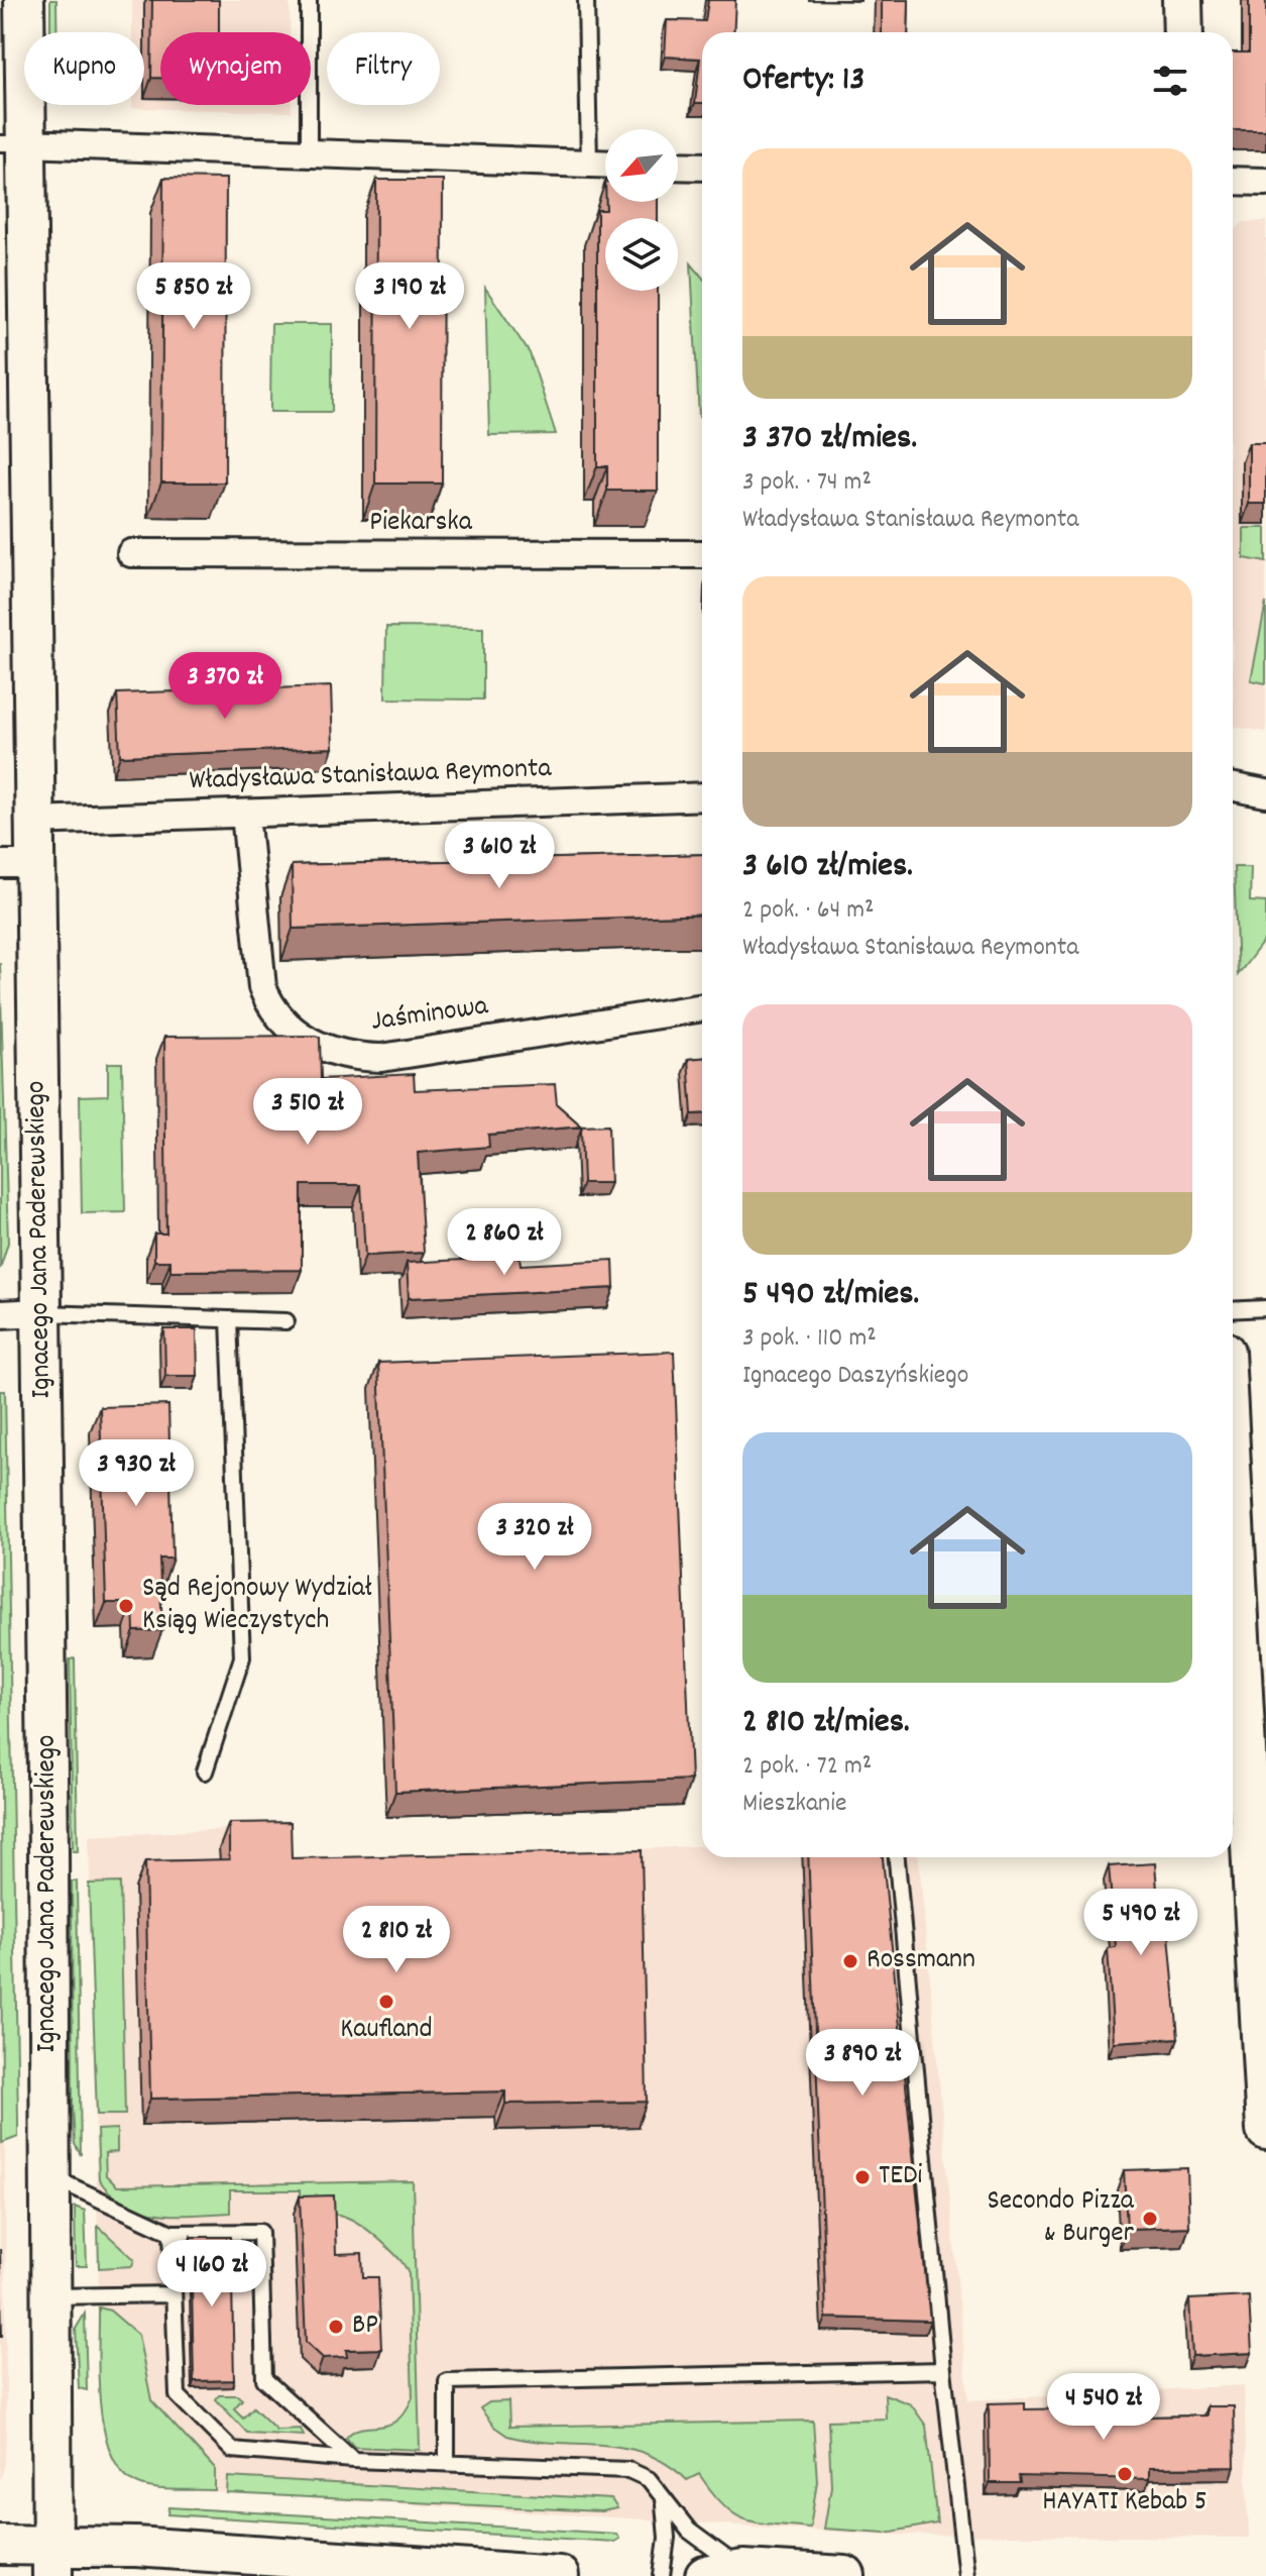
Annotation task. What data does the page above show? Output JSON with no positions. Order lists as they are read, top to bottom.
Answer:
{
  "streets": {
    "main road": ["Ignacego Jana Paderewskiego"],
    "street": ["Piekarska", "Władysława Stanisława Reymonta", "Jaśminowa"]
  },
  "crossings": [
    ["Władysława Stanisława Reymonta", "Jaśminowa"],
    ["Władysława Stanisława Reymonta", "Ignacego Jana Paderewskiego"]
  ],
  "places": [
    "Sąd Rejonowy Wydział Ksiąg Wieczystych",
    "Rossmann",
    "Kaufland",
    "TEDi",
    "Secondo Pizza & Burger",
    "BP",
    "HAYATI Kebab 5"
  ],
  "north": "bottom left",
  "page": {
    "chip": ["Kupno", "Wynajem", "Filtry"],
    "heading": "Oferty: 13",
    "list": [
      {
        "name": "3 370 zł/mies.",
        "note": "3 pok. · 74 m² · Władysława Stanisława Reymonta"
      },
      {
        "name": "3 610 zł/mies.",
        "note": "2 pok. · 64 m² · Władysława Stanisława Reymonta"
      },
      {
        "name": "5 490 zł/mies.",
        "note": "3 pok. · 110 m² · Ignacego Daszyńskiego"
      },
      {
        "name": "2 810 zł/mies.",
        "note": "2 pok. · 72 m² · Mieszkanie"
      }
    ],
    "price": [
      "5 850 zł",
      "3 190 zł",
      "3 370 zł",
      "3 610 zł",
      "3 510 zł",
      "2 860 zł",
      "3 930 zł",
      "3 320 zł",
      "5 490 zł",
      "2 810 zł",
      "3 890 zł",
      "4 160 zł",
      "4 540 zł"
    ]
  }
}
